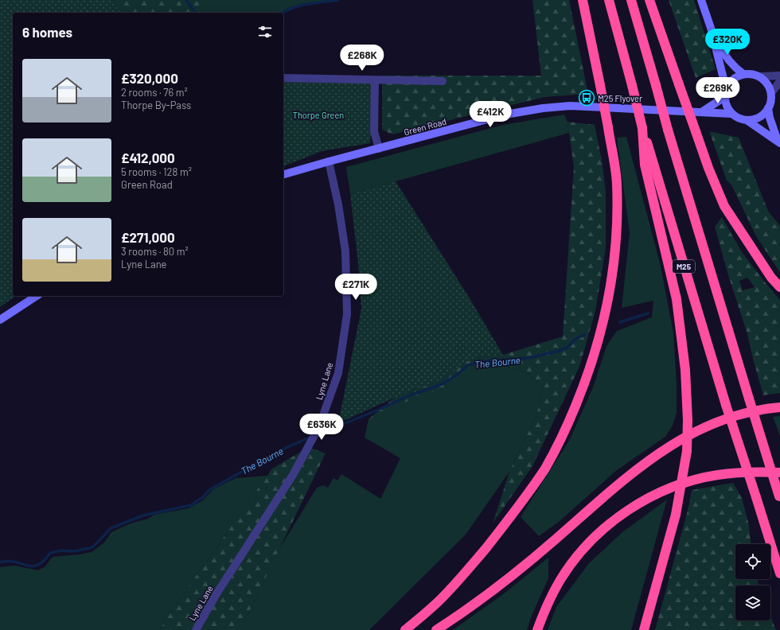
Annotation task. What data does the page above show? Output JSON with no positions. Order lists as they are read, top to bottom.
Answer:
{
  "streets": {
    "highway": ["M25"],
    "main road": ["Green Road"],
    "street": ["Lyne Lane"]
  },
  "crossings": [
    ["Green Road", "Lyne Lane"]
  ],
  "water": ["The Bourne"],
  "parks": ["Thorpe Green"],
  "places": {
    "bus stop": ["M25 Flyover"]
  },
  "page": {
    "heading": "6 homes",
    "price": [
      "£320K",
      "£268K",
      "£269K",
      "£412K",
      "£271K",
      "£636K"
    ],
    "list": [
      {
        "name": "£320,000",
        "note": "2 rooms · 76 m² · Thorpe By-Pass"
      },
      {
        "name": "£412,000",
        "note": "5 rooms · 128 m² · Green Road"
      },
      {
        "name": "£271,000",
        "note": "3 rooms · 80 m² · Lyne Lane"
      }
    ]
  }
}
